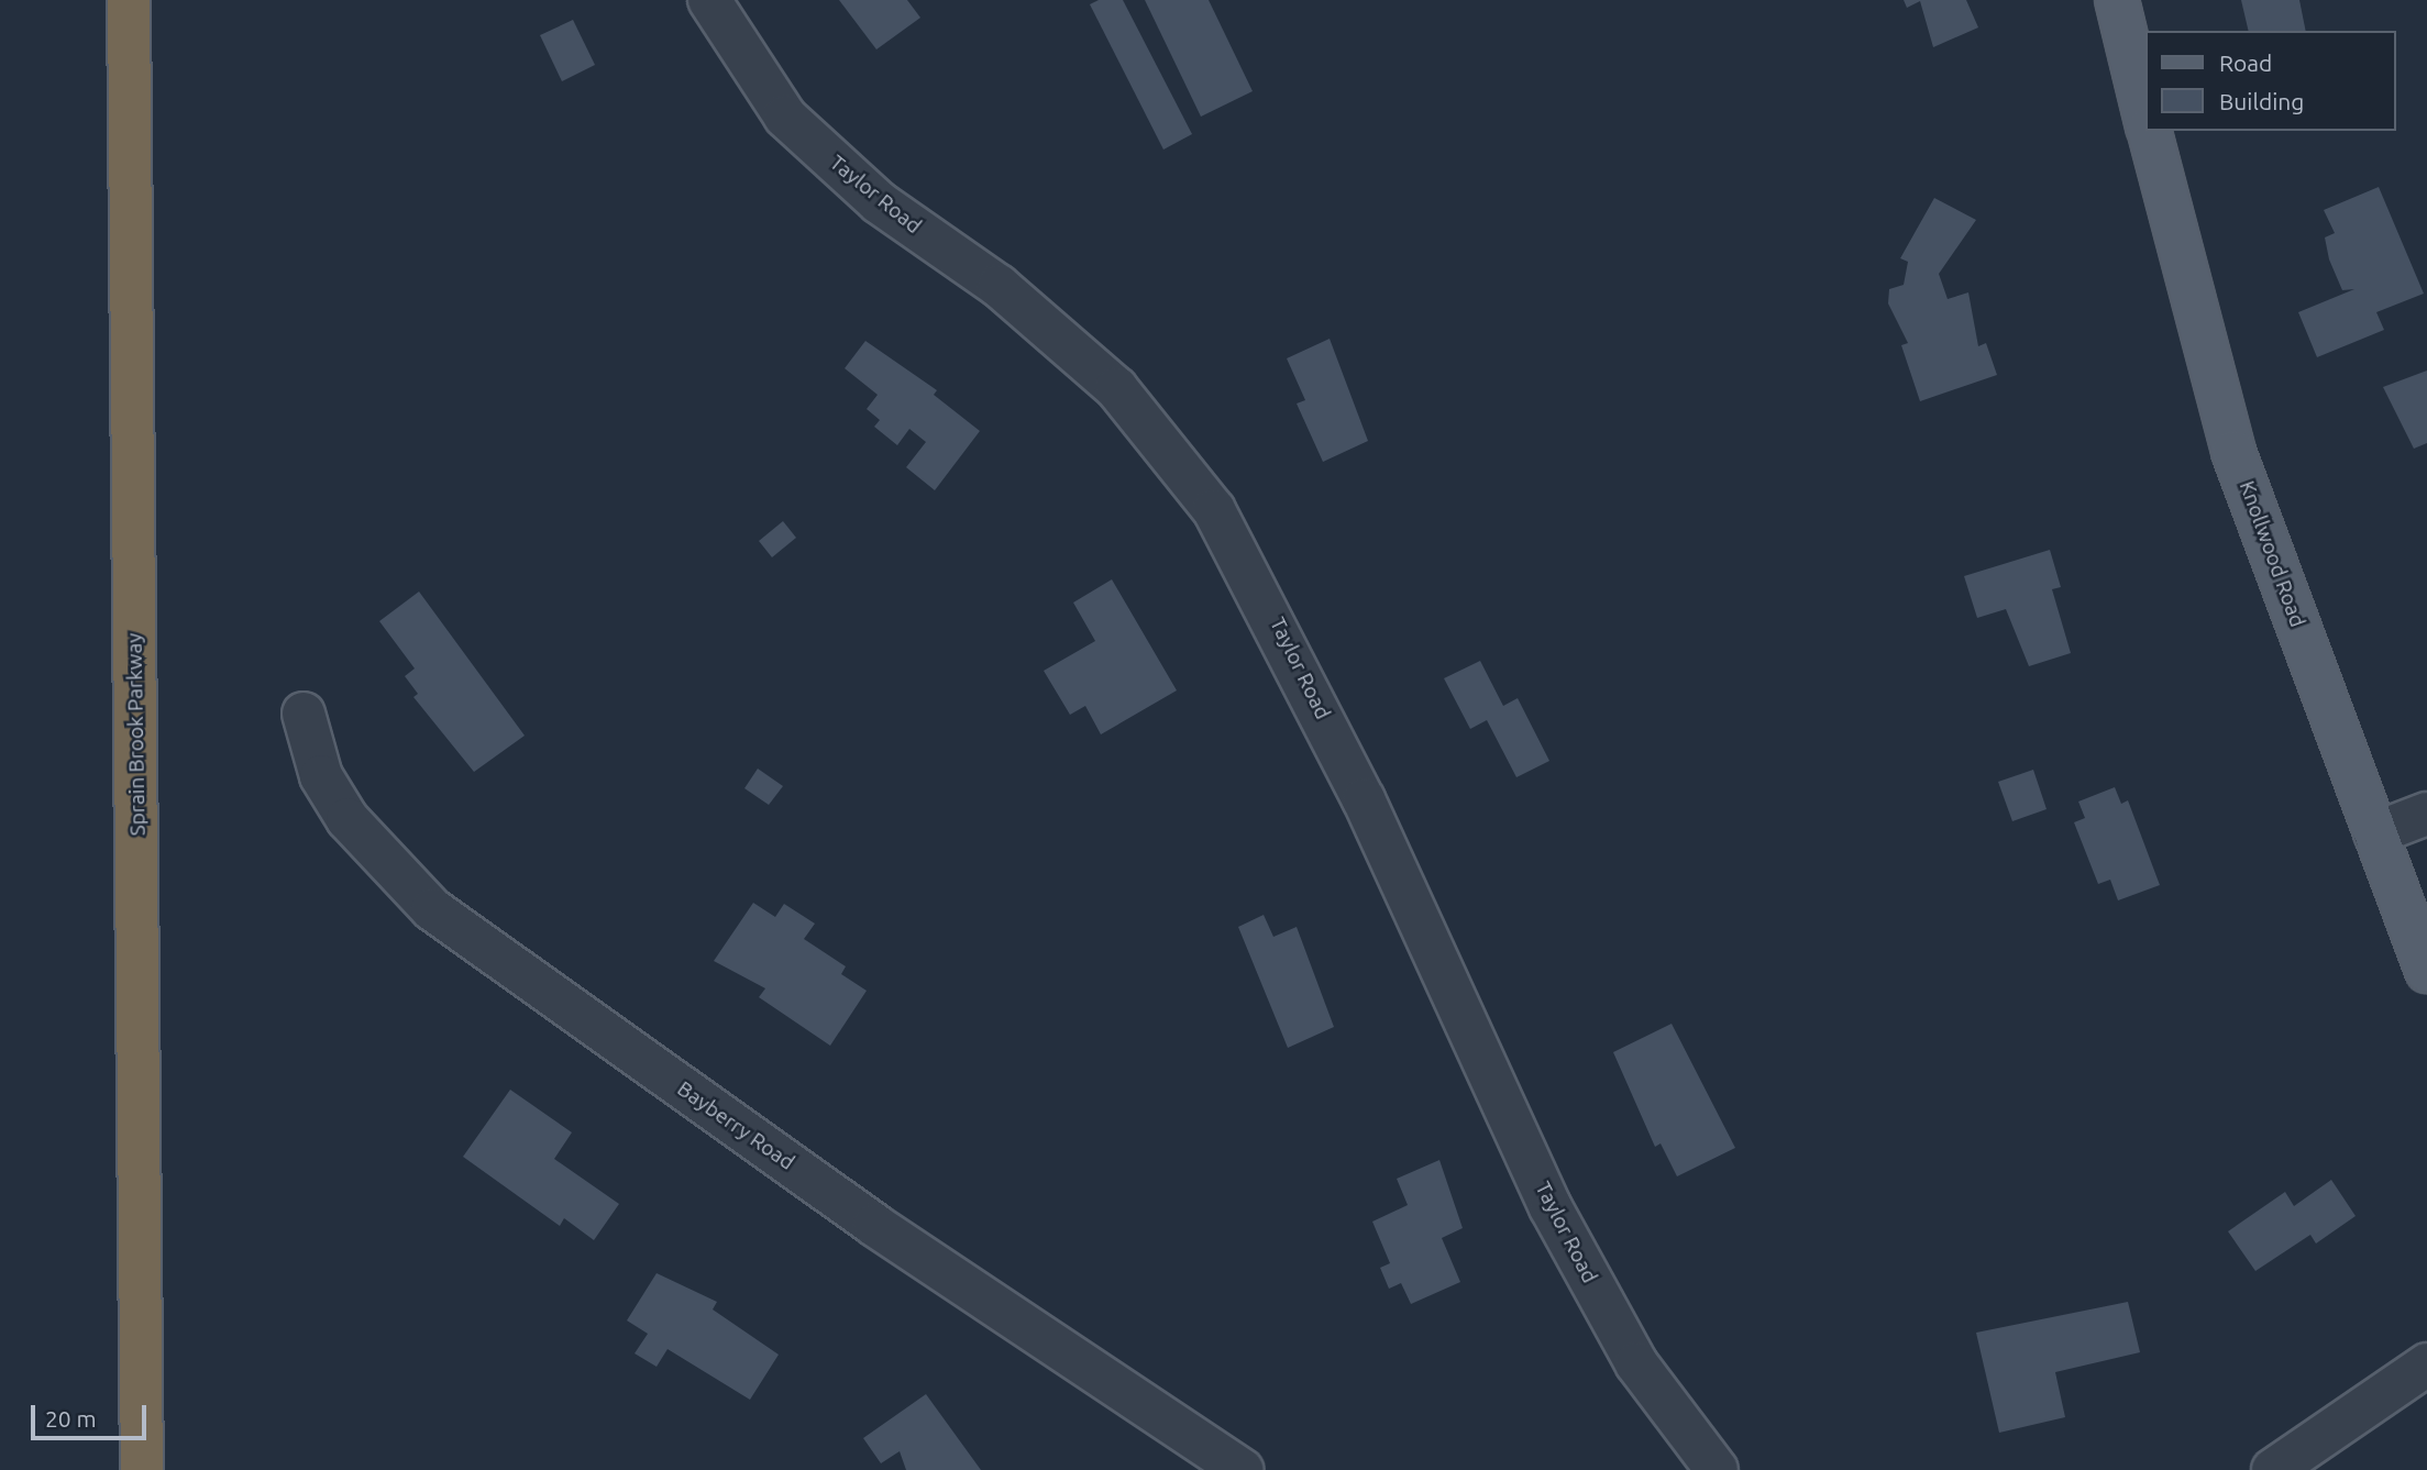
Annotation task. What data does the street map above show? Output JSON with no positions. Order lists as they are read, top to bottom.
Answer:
{
  "streets": {
    "highway": ["Sprain Brook Parkway"],
    "main road": ["Knollwood Road"],
    "street": ["Taylor Road", "Bayberry Road"]
  },
  "legend": ["Road", "Building"],
  "scale_bar": "20 m"
}
